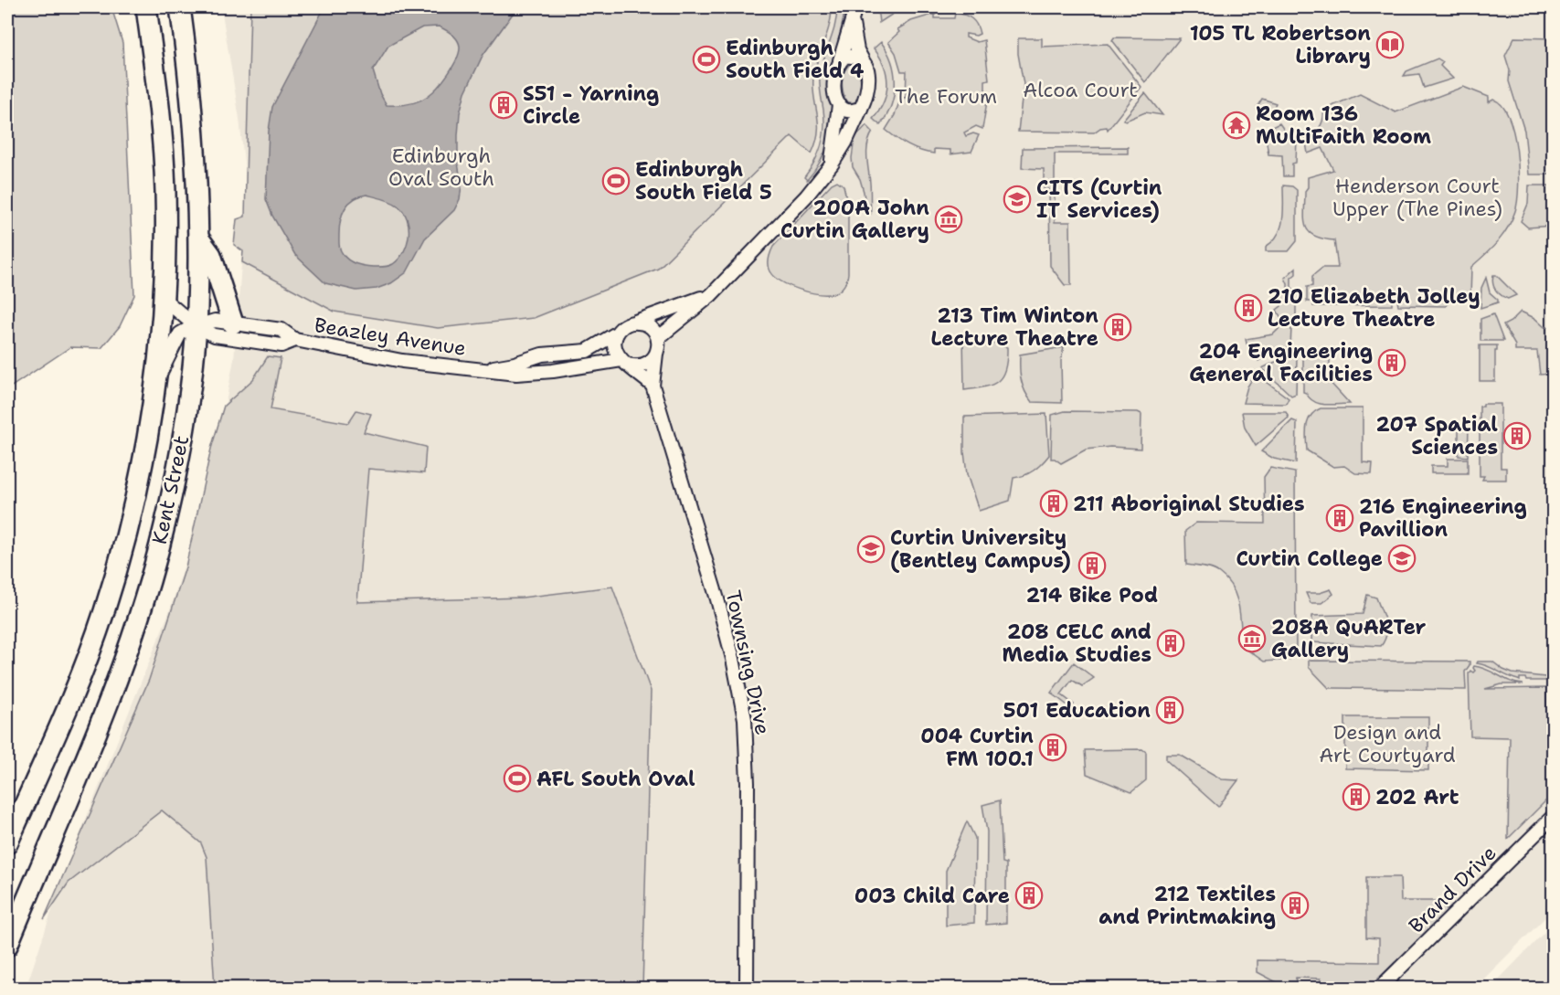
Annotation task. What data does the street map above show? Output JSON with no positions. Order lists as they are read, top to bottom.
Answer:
{
  "streets": {
    "main road": ["Kent Street"],
    "street": ["Beazley Avenue", "Townsing Drive", "Brand Drive"]
  },
  "crossings": [
    ["Beazley Avenue", "Kent Street"],
    ["Beazley Avenue", "Townsing Drive"]
  ],
  "parks": [
    "Alcoa Court",
    "The Forum",
    "Edinburgh Oval South",
    "Henderson Court Upper (The Pines)",
    "Design and Art Courtyard"
  ],
  "places": {
    "library": ["105 TL Robertson Library"],
    "sports": ["Edinburgh South Field 4", "Edinburgh South Field 5", "AFL South Oval"],
    "building": [
      "S51 - Yarning Circle",
      "210 Elizabeth Jolley Lecture Theatre",
      "213 Tim Winton Lecture Theatre",
      "204 Engineering General Facilities",
      "207 Spatial Sciences",
      "211 Aboriginal Studies",
      "216 Engineering Pavillion",
      "214 Bike Pod",
      "208 CELC and Media Studies",
      "501 Education",
      "004 Curtin FM 100.1",
      "202 Art",
      "003 Child Care",
      "212 Textiles and Printmaking"
    ],
    "temple": ["Room 136 MultiFaith Room"],
    "school or university": ["CITS (Curtin IT Services)", "Curtin University (Bentley Campus)", "Curtin College"],
    "museum": ["200A John Curtin Gallery", "208A QuARTer Gallery"]
  }
}
